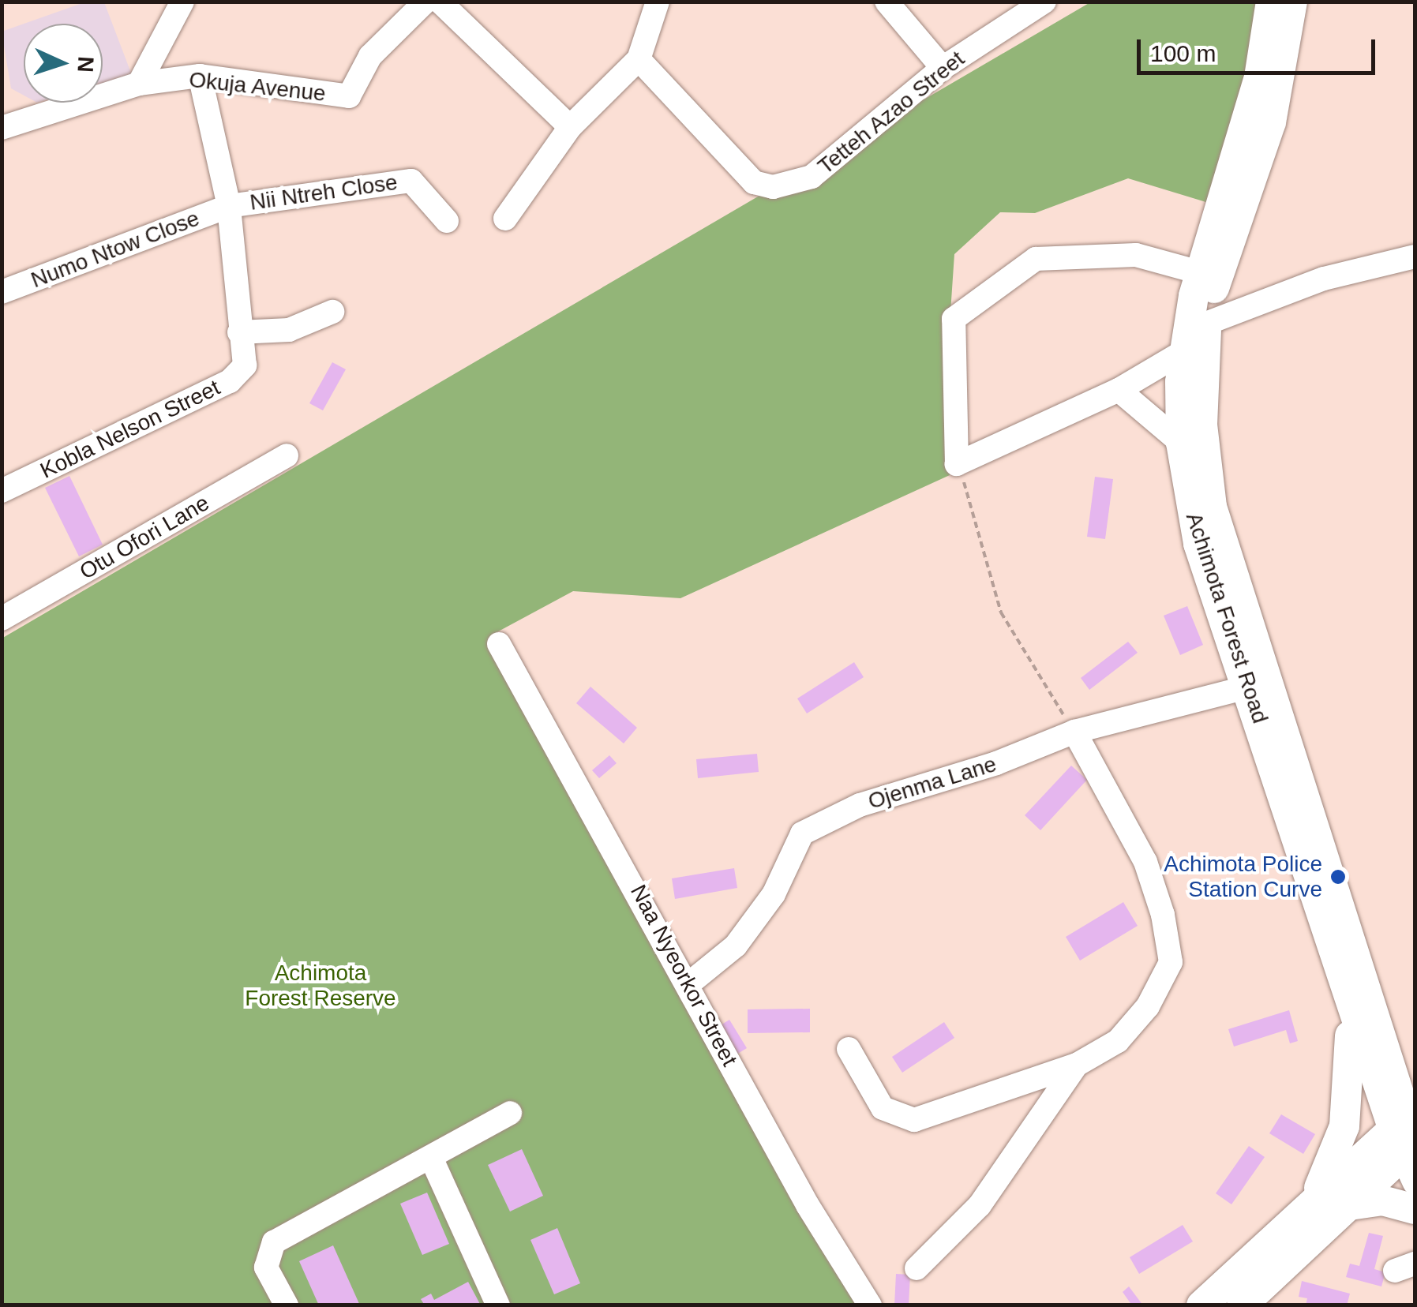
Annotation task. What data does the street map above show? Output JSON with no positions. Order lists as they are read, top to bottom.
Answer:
{
  "streets": {
    "main road": ["Achimota Forest Road"],
    "street": [
      "Okuja Avenue",
      "Tetteh Azao Street",
      "Nii Ntreh Close",
      "Numo Ntow Close",
      "Kobla Nelson Street",
      "Otu Ofori Lane",
      "Ojenma Lane",
      "Naa Nyeorkor Street"
    ]
  },
  "crossings": [
    ["Okuja Avenue", "Kobla Nelson Street"],
    ["Nii Ntreh Close", "Numo Ntow Close"],
    ["Nii Ntreh Close", "Kobla Nelson Street"],
    ["Numo Ntow Close", "Kobla Nelson Street"],
    ["Achimota Forest Road", "Ojenma Lane"],
    ["Ojenma Lane", "Naa Nyeorkor Street"]
  ],
  "parks": ["Achimota Forest Reserve"],
  "places": ["Achimota Police Station Curve"],
  "scale_bar": "100 m",
  "north": "right"
}
